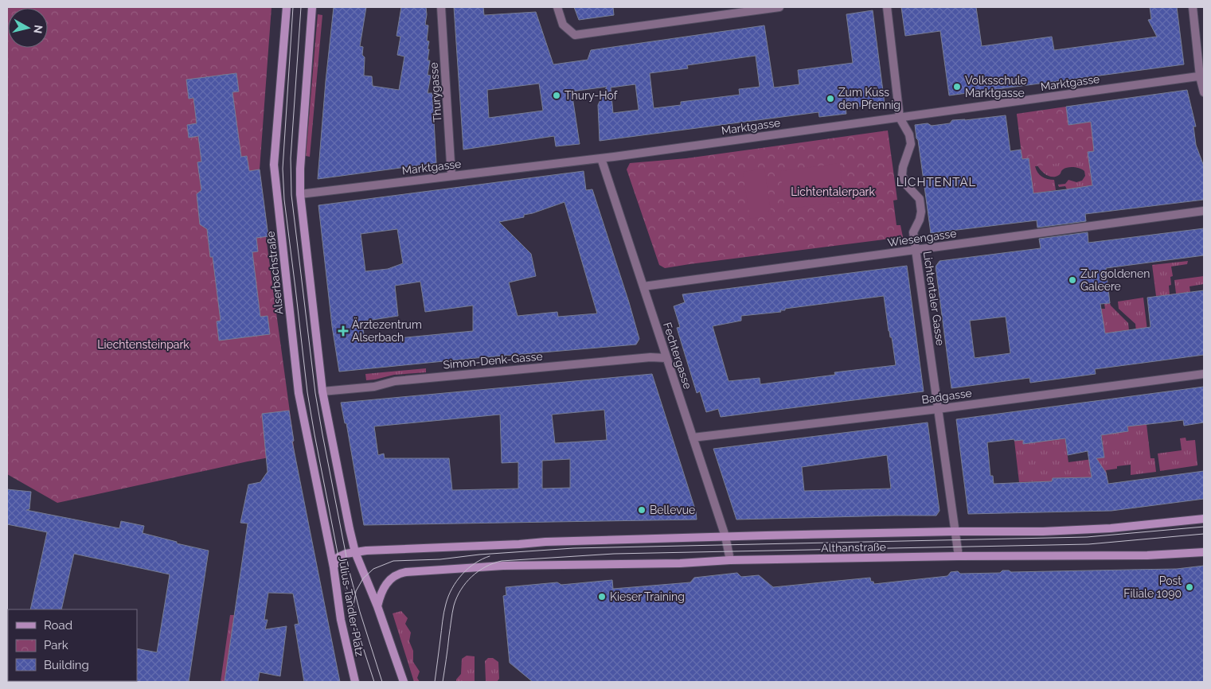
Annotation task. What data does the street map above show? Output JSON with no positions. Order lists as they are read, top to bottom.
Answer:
{
  "streets": {
    "street": [
      "Marktgasse",
      "Thurygasse",
      "Wiesengasse",
      "Alserbachstraße",
      "Lichtentaler Gasse",
      "Fechtergasse",
      "Simon-Denk-Gasse",
      "Badgasse",
      "Althanstraße",
      "Julius-Tandler-Platz"
    ]
  },
  "crossings": [
    ["Marktgasse", "Thurygasse"],
    ["Marktgasse", "Lichtentaler Gasse"],
    ["Marktgasse", "Fechtergasse"],
    ["Wiesengasse", "Lichtentaler Gasse"],
    ["Wiesengasse", "Fechtergasse"],
    ["Alserbachstraße", "Julius-Tandler-Platz"],
    ["Lichtentaler Gasse", "Badgasse"],
    ["Lichtentaler Gasse", "Althanstraße"],
    ["Fechtergasse", "Simon-Denk-Gasse"],
    ["Fechtergasse", "Badgasse"],
    ["Fechtergasse", "Althanstraße"],
    ["Simon-Denk-Gasse", "Julius-Tandler-Platz"],
    ["Althanstraße", "Julius-Tandler-Platz"]
  ],
  "districts": ["LICHTENTAL"],
  "parks": ["Lichtentalerpark", "Liechtensteinpark"],
  "places": {
    "other": [
      "Volksschule Marktgasse",
      "Thury-Hof",
      "Zum Küss den Pfennig",
      "Zur goldenen Galeere",
      "Bellevue",
      "Post Filiale 1090",
      "Kieser Training"
    ],
    "health": ["Ärztezentrum Alserbach"]
  },
  "legend": ["Road", "Park", "Building"],
  "north": "right"
}
